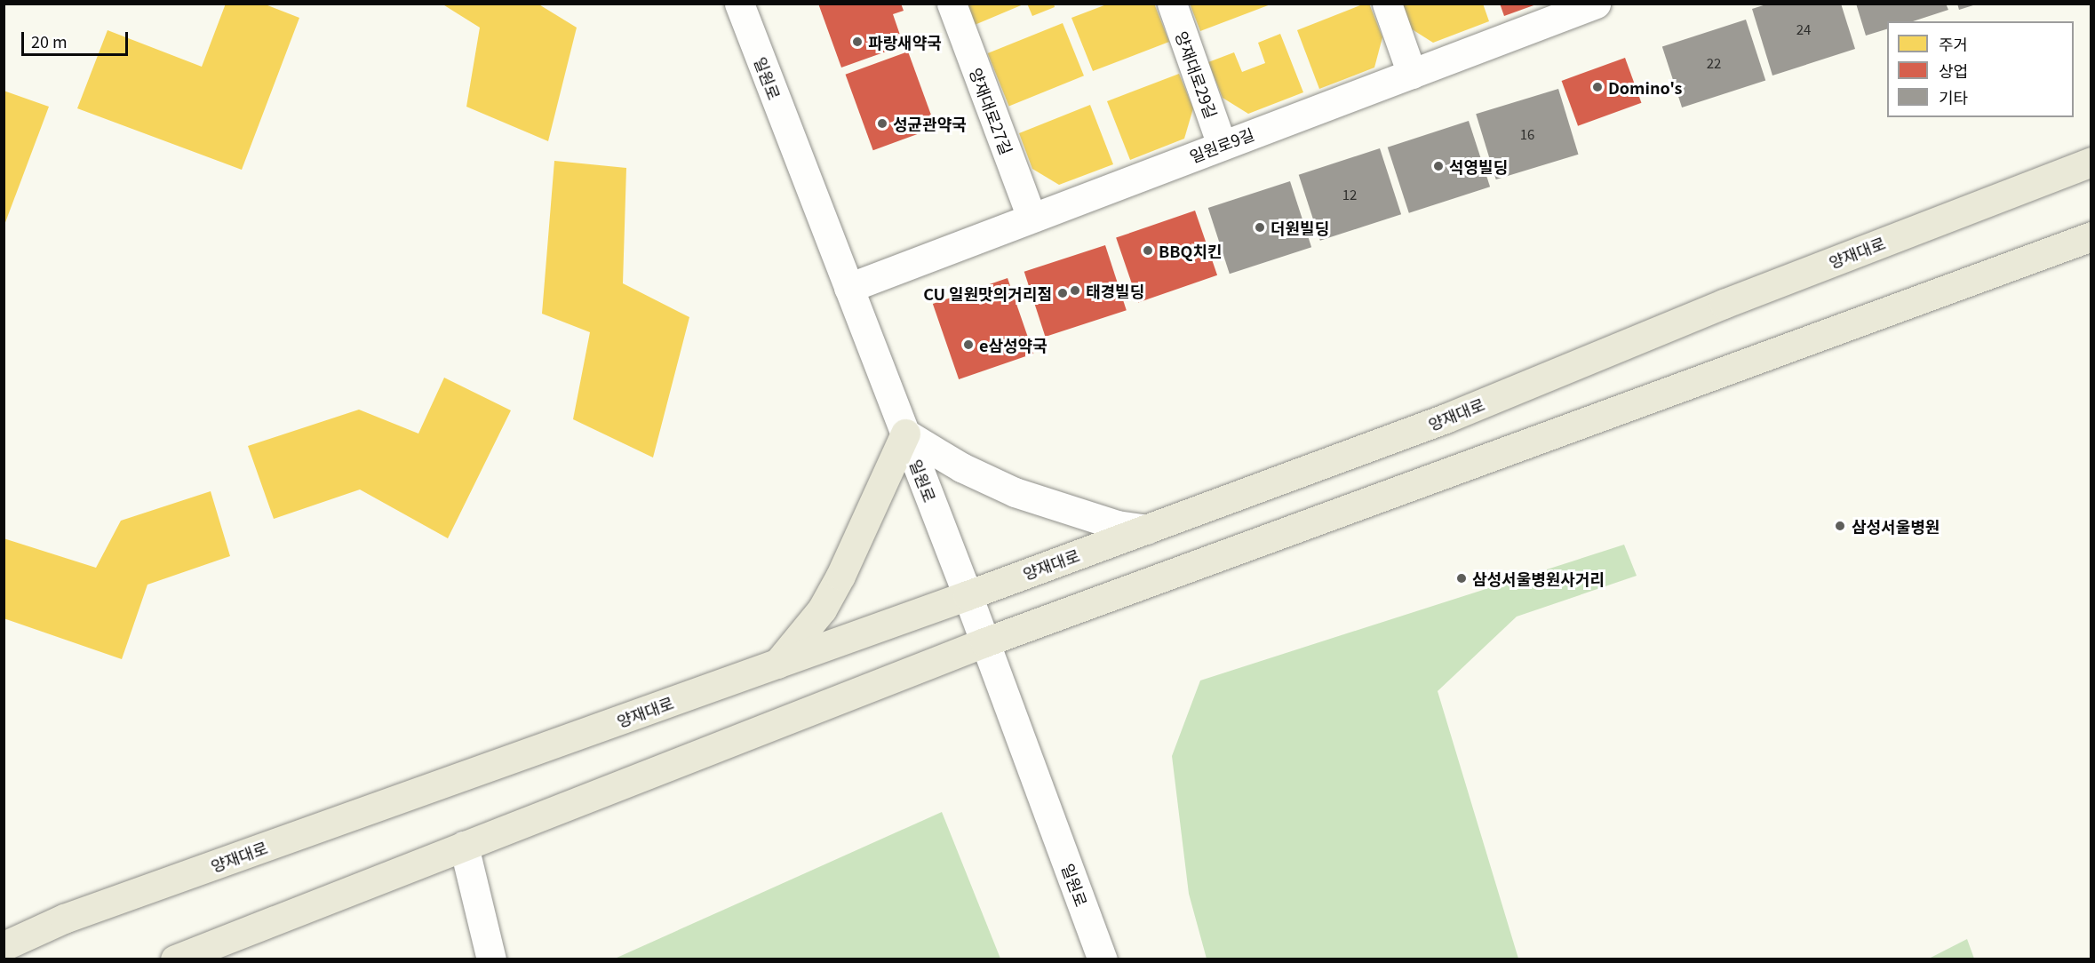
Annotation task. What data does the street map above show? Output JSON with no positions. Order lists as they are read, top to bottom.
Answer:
{
  "streets": {
    "main road": ["양재대로"],
    "street": [
      "양재대로29길",
      "일원로",
      "양재대로27길",
      "일원로9길"
    ]
  },
  "crossings": [
    ["양재대로29길", "일원로9길"],
    ["일원로", "일원로9길"],
    ["일원로", "양재대로"],
    ["양재대로27길", "일원로9길"]
  ],
  "places": [
    "파랑새약국",
    "Domino's",
    "성균관약국",
    "석영빌딩",
    "더원빌딩",
    "BBQ치킨",
    "태경빌딩",
    "CU 일원맛의거리점",
    "e삼성약국",
    "삼성서울병원",
    "삼성서울병원사거리"
  ],
  "house_numbers": [
    "24",
    "22",
    "16",
    "12"
  ],
  "legend": ["주거", "상업", "기타"],
  "scale_bar": "20 m"
}
